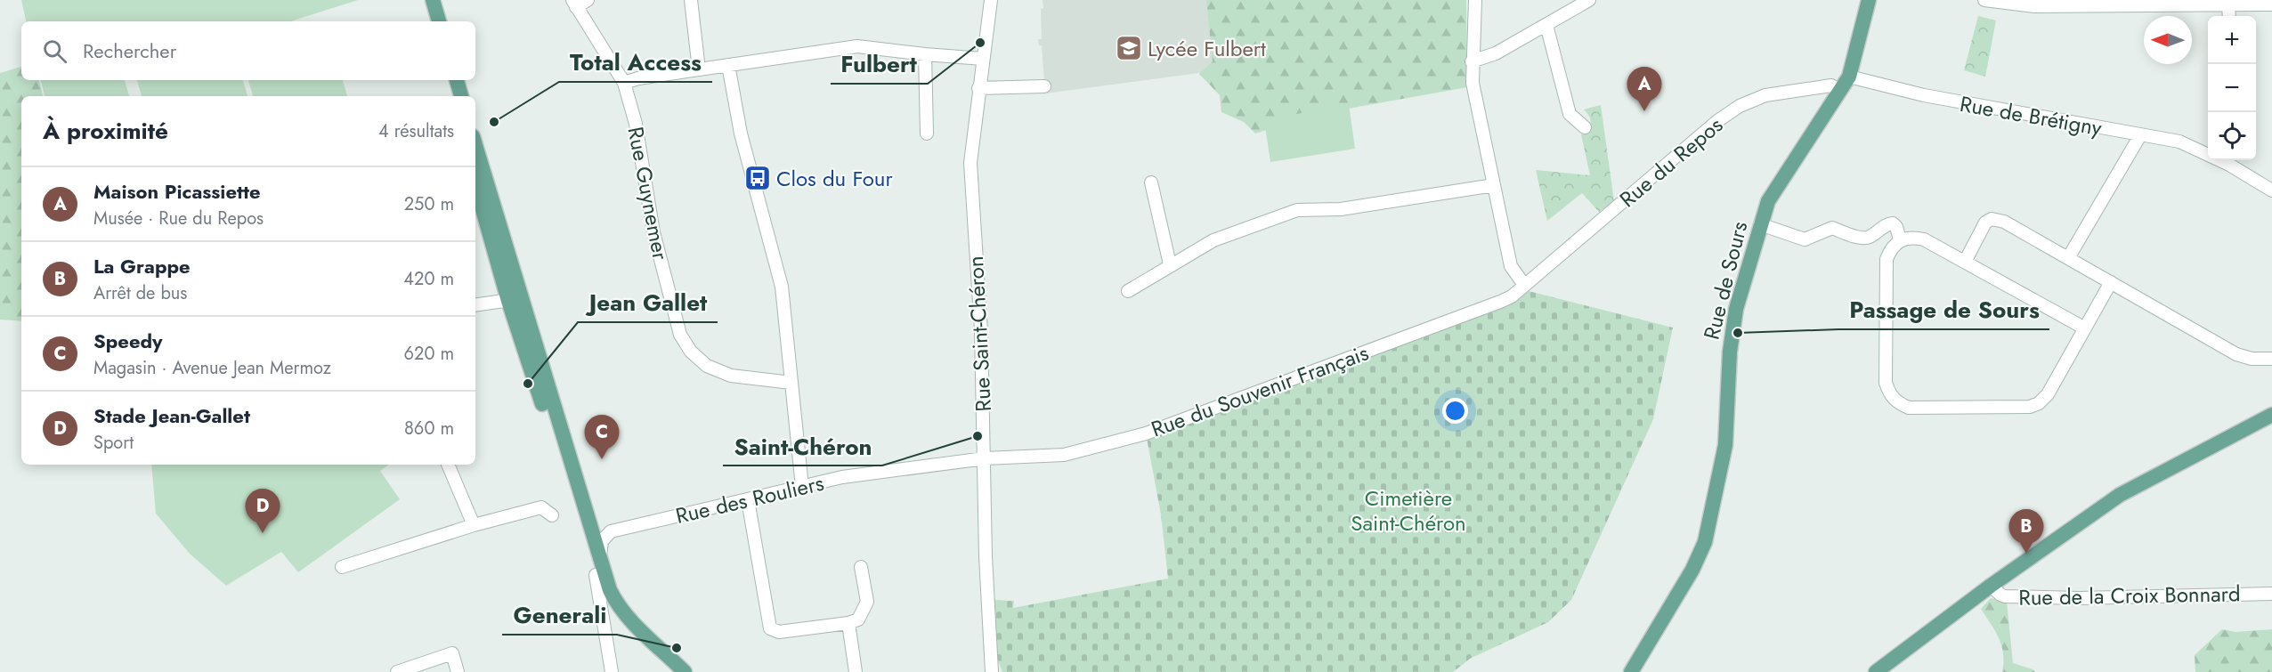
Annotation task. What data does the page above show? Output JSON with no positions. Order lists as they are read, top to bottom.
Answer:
{
  "streets": {
    "main road": ["Rue de Sours"],
    "street": [
      "Rue de Brétigny",
      "Rue du Repos",
      "Rue Guynemer",
      "Rue Saint-Chéron",
      "Rue du Souvenir Français",
      "Rue des Rouliers",
      "Rue de la Croix Bonnard"
    ]
  },
  "crossings": [
    ["Rue de Brétigny", "Rue de Sours"],
    ["Rue du Repos", "Rue de Sours"],
    ["Rue du Repos", "Rue du Souvenir Français"],
    ["Rue Saint-Chéron", "Rue du Souvenir Français"],
    ["Rue Saint-Chéron", "Rue des Rouliers"],
    ["Rue du Souvenir Français", "Rue des Rouliers"]
  ],
  "parks": ["Cimetière Saint-Chéron"],
  "places": {
    "other": [
      "Fulbert",
      "Total Access",
      "Passage de Sours",
      "Jean Gallet",
      "Saint-Chéron",
      "Generali"
    ],
    "school or university": ["Lycée Fulbert"],
    "bus stop": ["Clos du Four"]
  },
  "north": "left",
  "page": {
    "map_buttons": ["+", "−"],
    "search": "Rechercher",
    "pins": [
      "A",
      "C",
      "D",
      "B"
    ],
    "heading": ["À proximité", "4 résultats"],
    "list": [
      {
        "mark": "A",
        "name": "Maison Picassiette",
        "note": "Musée · Rue du Repos",
        "value": "250 m"
      },
      {
        "mark": "B",
        "name": "La Grappe",
        "note": "Arrêt de bus",
        "value": "420 m"
      },
      {
        "mark": "C",
        "name": "Speedy",
        "note": "Magasin · Avenue Jean Mermoz",
        "value": "620 m"
      },
      {
        "mark": "D",
        "name": "Stade Jean-Gallet",
        "note": "Sport",
        "value": "860 m"
      }
    ]
  }
}
